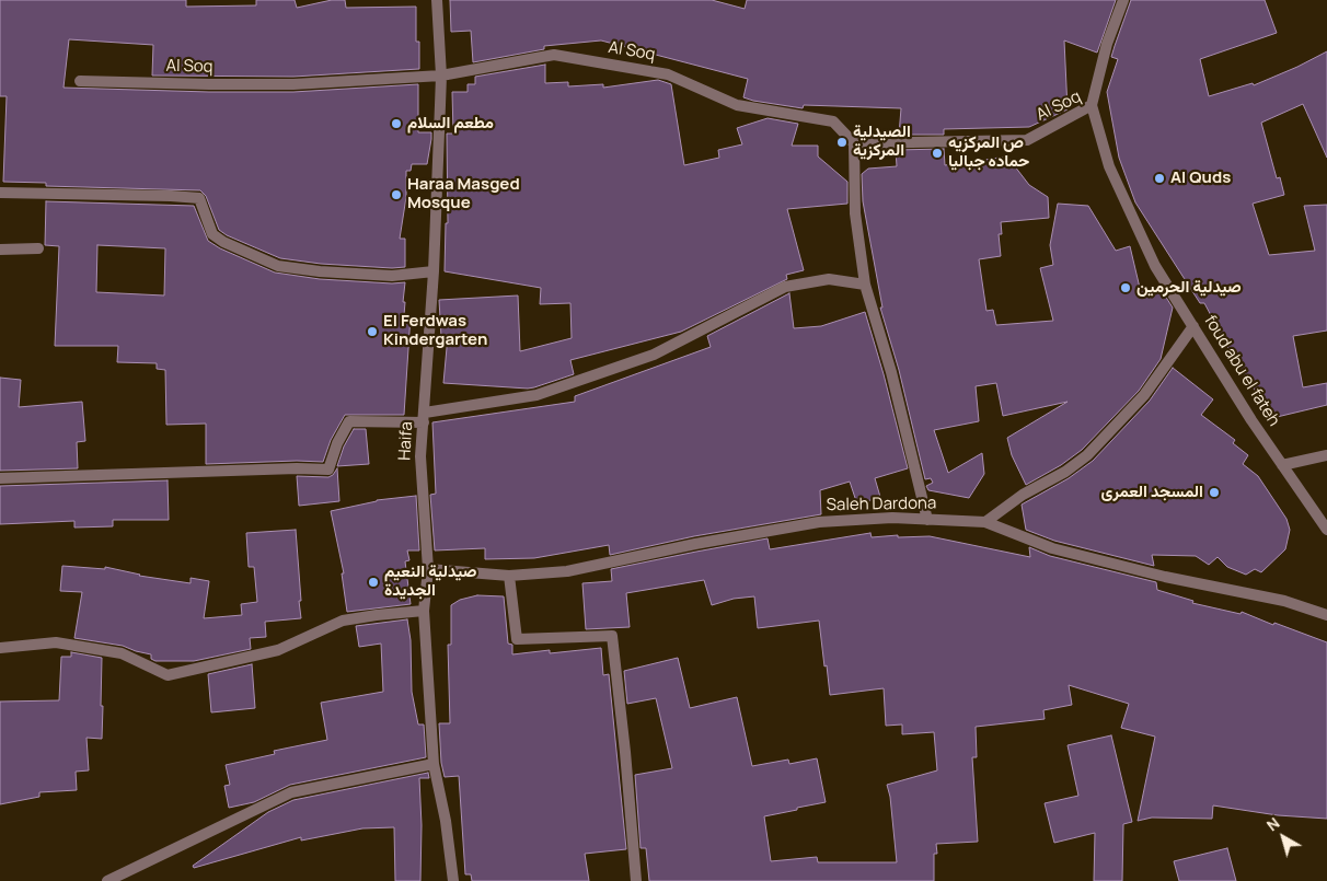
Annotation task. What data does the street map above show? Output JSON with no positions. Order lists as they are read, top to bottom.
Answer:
{
  "streets": {
    "street": [
      "Al Soq",
      "foud abu el fateh",
      "Haifa",
      "Saleh Dardona"
    ]
  },
  "crossings": [
    ["Al Soq", "foud abu el fateh"],
    ["Al Soq", "Haifa"],
    ["Haifa", "Saleh Dardona"]
  ],
  "places": [
    "مطعم السلام",
    "الصيدلية المركزية",
    "ص المركزيه حماده جباليا",
    "Al Quds",
    "Haraa Masged Mosque",
    "صيدلية الحرمين",
    "El Ferdwas Kindergarten",
    "المسجد العمرى",
    "صيدلية النعيم الجديدة"
  ],
  "north": "top left"
}
